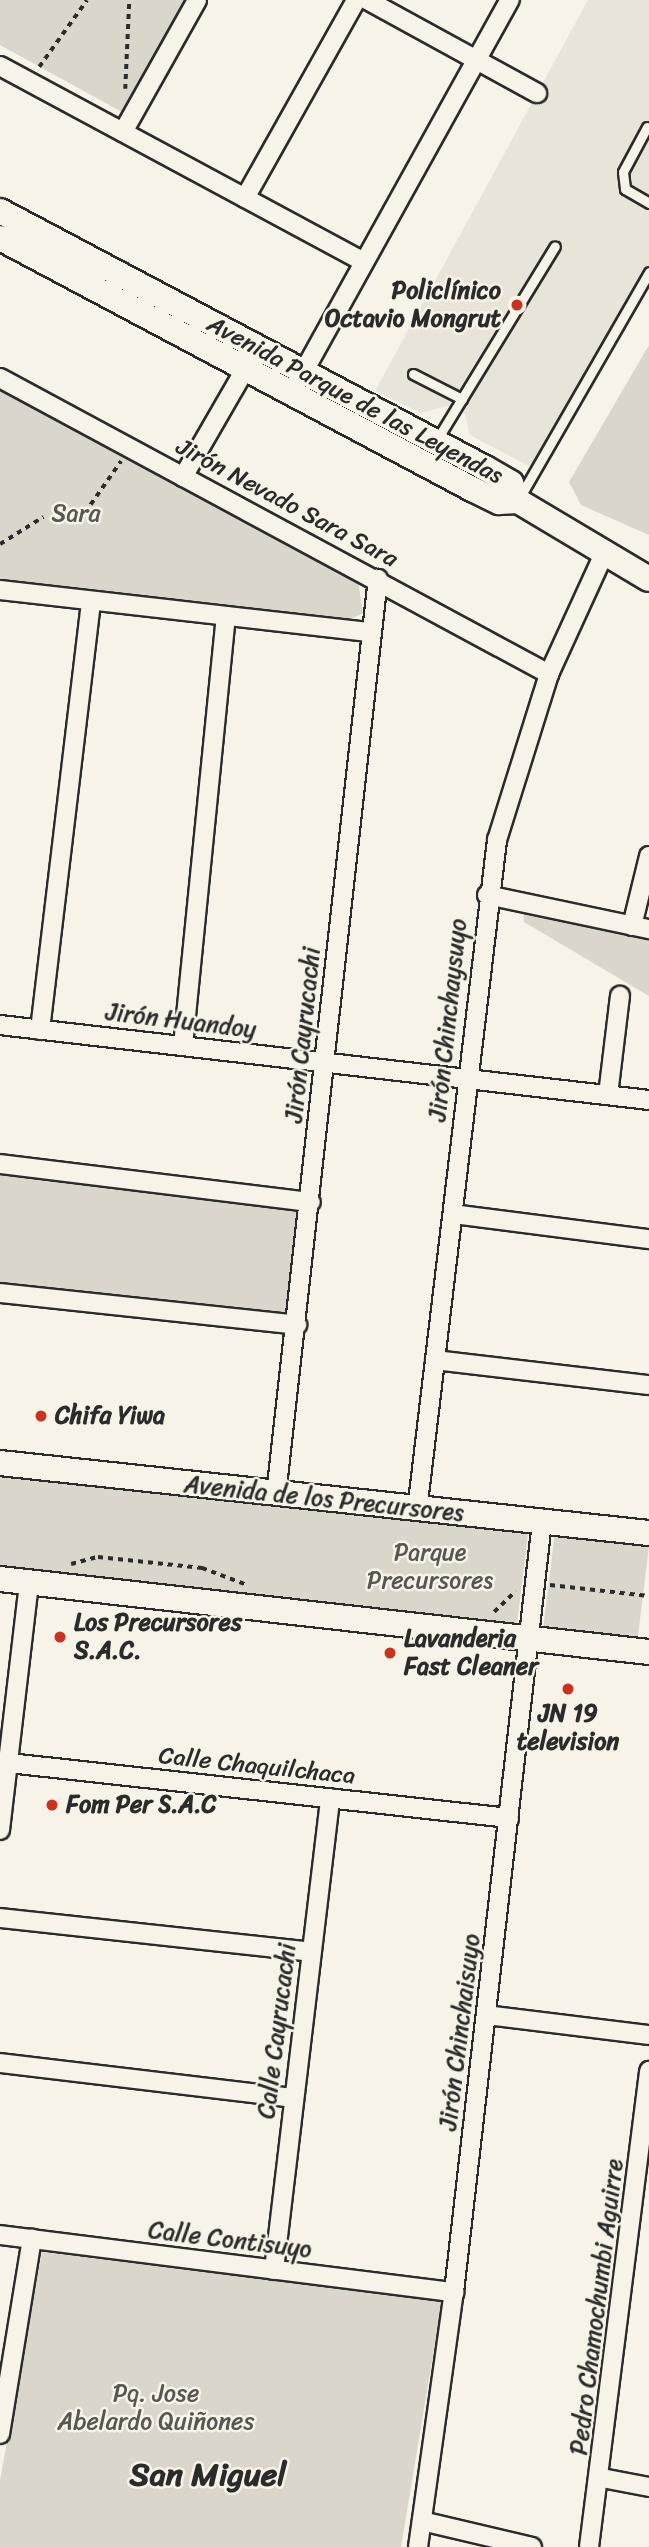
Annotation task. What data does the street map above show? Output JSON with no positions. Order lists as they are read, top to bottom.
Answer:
{
  "streets": {
    "street": [
      "Avenida Parque de las Leyendas",
      "Jirón Nevado Sara Sara",
      "Jirón Chinchaysuyo",
      "Jirón Huandoy",
      "Jirón Cayrucachi",
      "Avenida de los Precursores",
      "Calle Chaquilchaca",
      "Calle Cayrucachi",
      "Jirón Chinchaisuyo",
      "Calle Contisuyo",
      "Pedro Chamochumbi Aguirre"
    ]
  },
  "crossings": [
    ["Jirón Nevado Sara Sara", "Jirón Chinchaysuyo"],
    ["Jirón Nevado Sara Sara", "Jirón Cayrucachi"],
    ["Jirón Chinchaysuyo", "Jirón Huandoy"],
    ["Jirón Chinchaysuyo", "Avenida de los Precursores"],
    ["Jirón Huandoy", "Jirón Cayrucachi"],
    ["Jirón Cayrucachi", "Avenida de los Precursores"],
    ["Avenida de los Precursores", "Jirón Chinchaisuyo"],
    ["Calle Chaquilchaca", "Calle Cayrucachi"],
    ["Calle Chaquilchaca", "Jirón Chinchaisuyo"],
    ["Calle Cayrucachi", "Calle Contisuyo"],
    ["Jirón Chinchaisuyo", "Calle Contisuyo"]
  ],
  "districts": ["San Miguel"],
  "parks": ["Sara", "Parque Precursores", "Pq. Jose Abelardo Quiñones"],
  "places": [
    "Policlínico Octavio Mongrut",
    "Chifa Yiwa",
    "Los Precursores S.A.C.",
    "Lavanderia Fast Cleaner",
    "JN 19 television",
    "Fom Per S.A.C"
  ]
}
